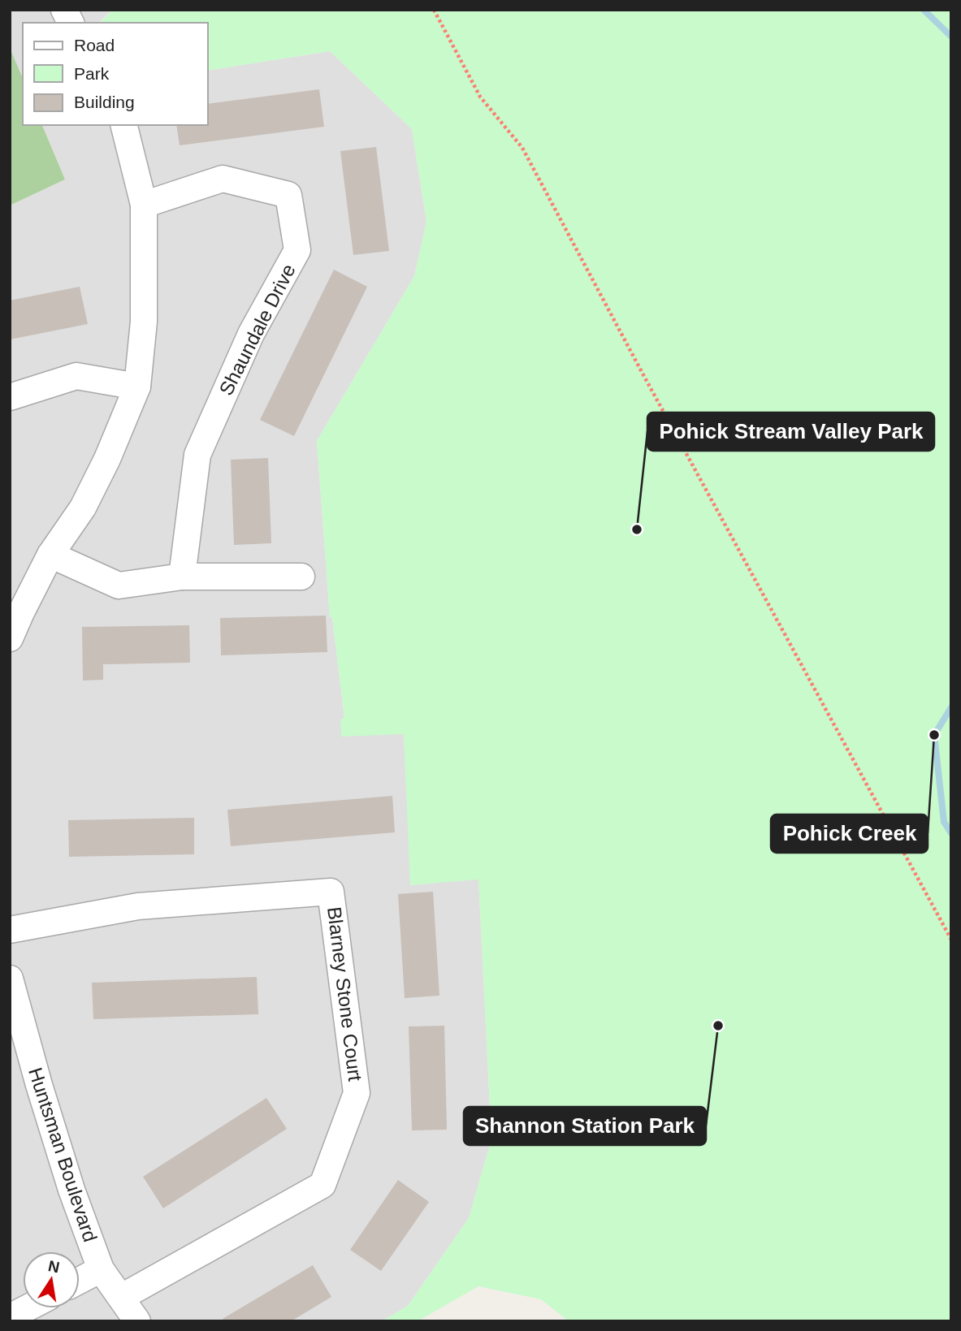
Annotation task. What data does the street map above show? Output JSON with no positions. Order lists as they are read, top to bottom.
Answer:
{
  "streets": {
    "street": ["Shaundale Drive", "Blarney Stone Court", "Huntsman Boulevard"]
  },
  "crossings": [
    ["Blarney Stone Court", "Huntsman Boulevard"]
  ],
  "places": ["Pohick Stream Valley Park", "Pohick Creek", "Shannon Station Park"],
  "legend": ["Road", "Park", "Building"],
  "north": "top"
}
